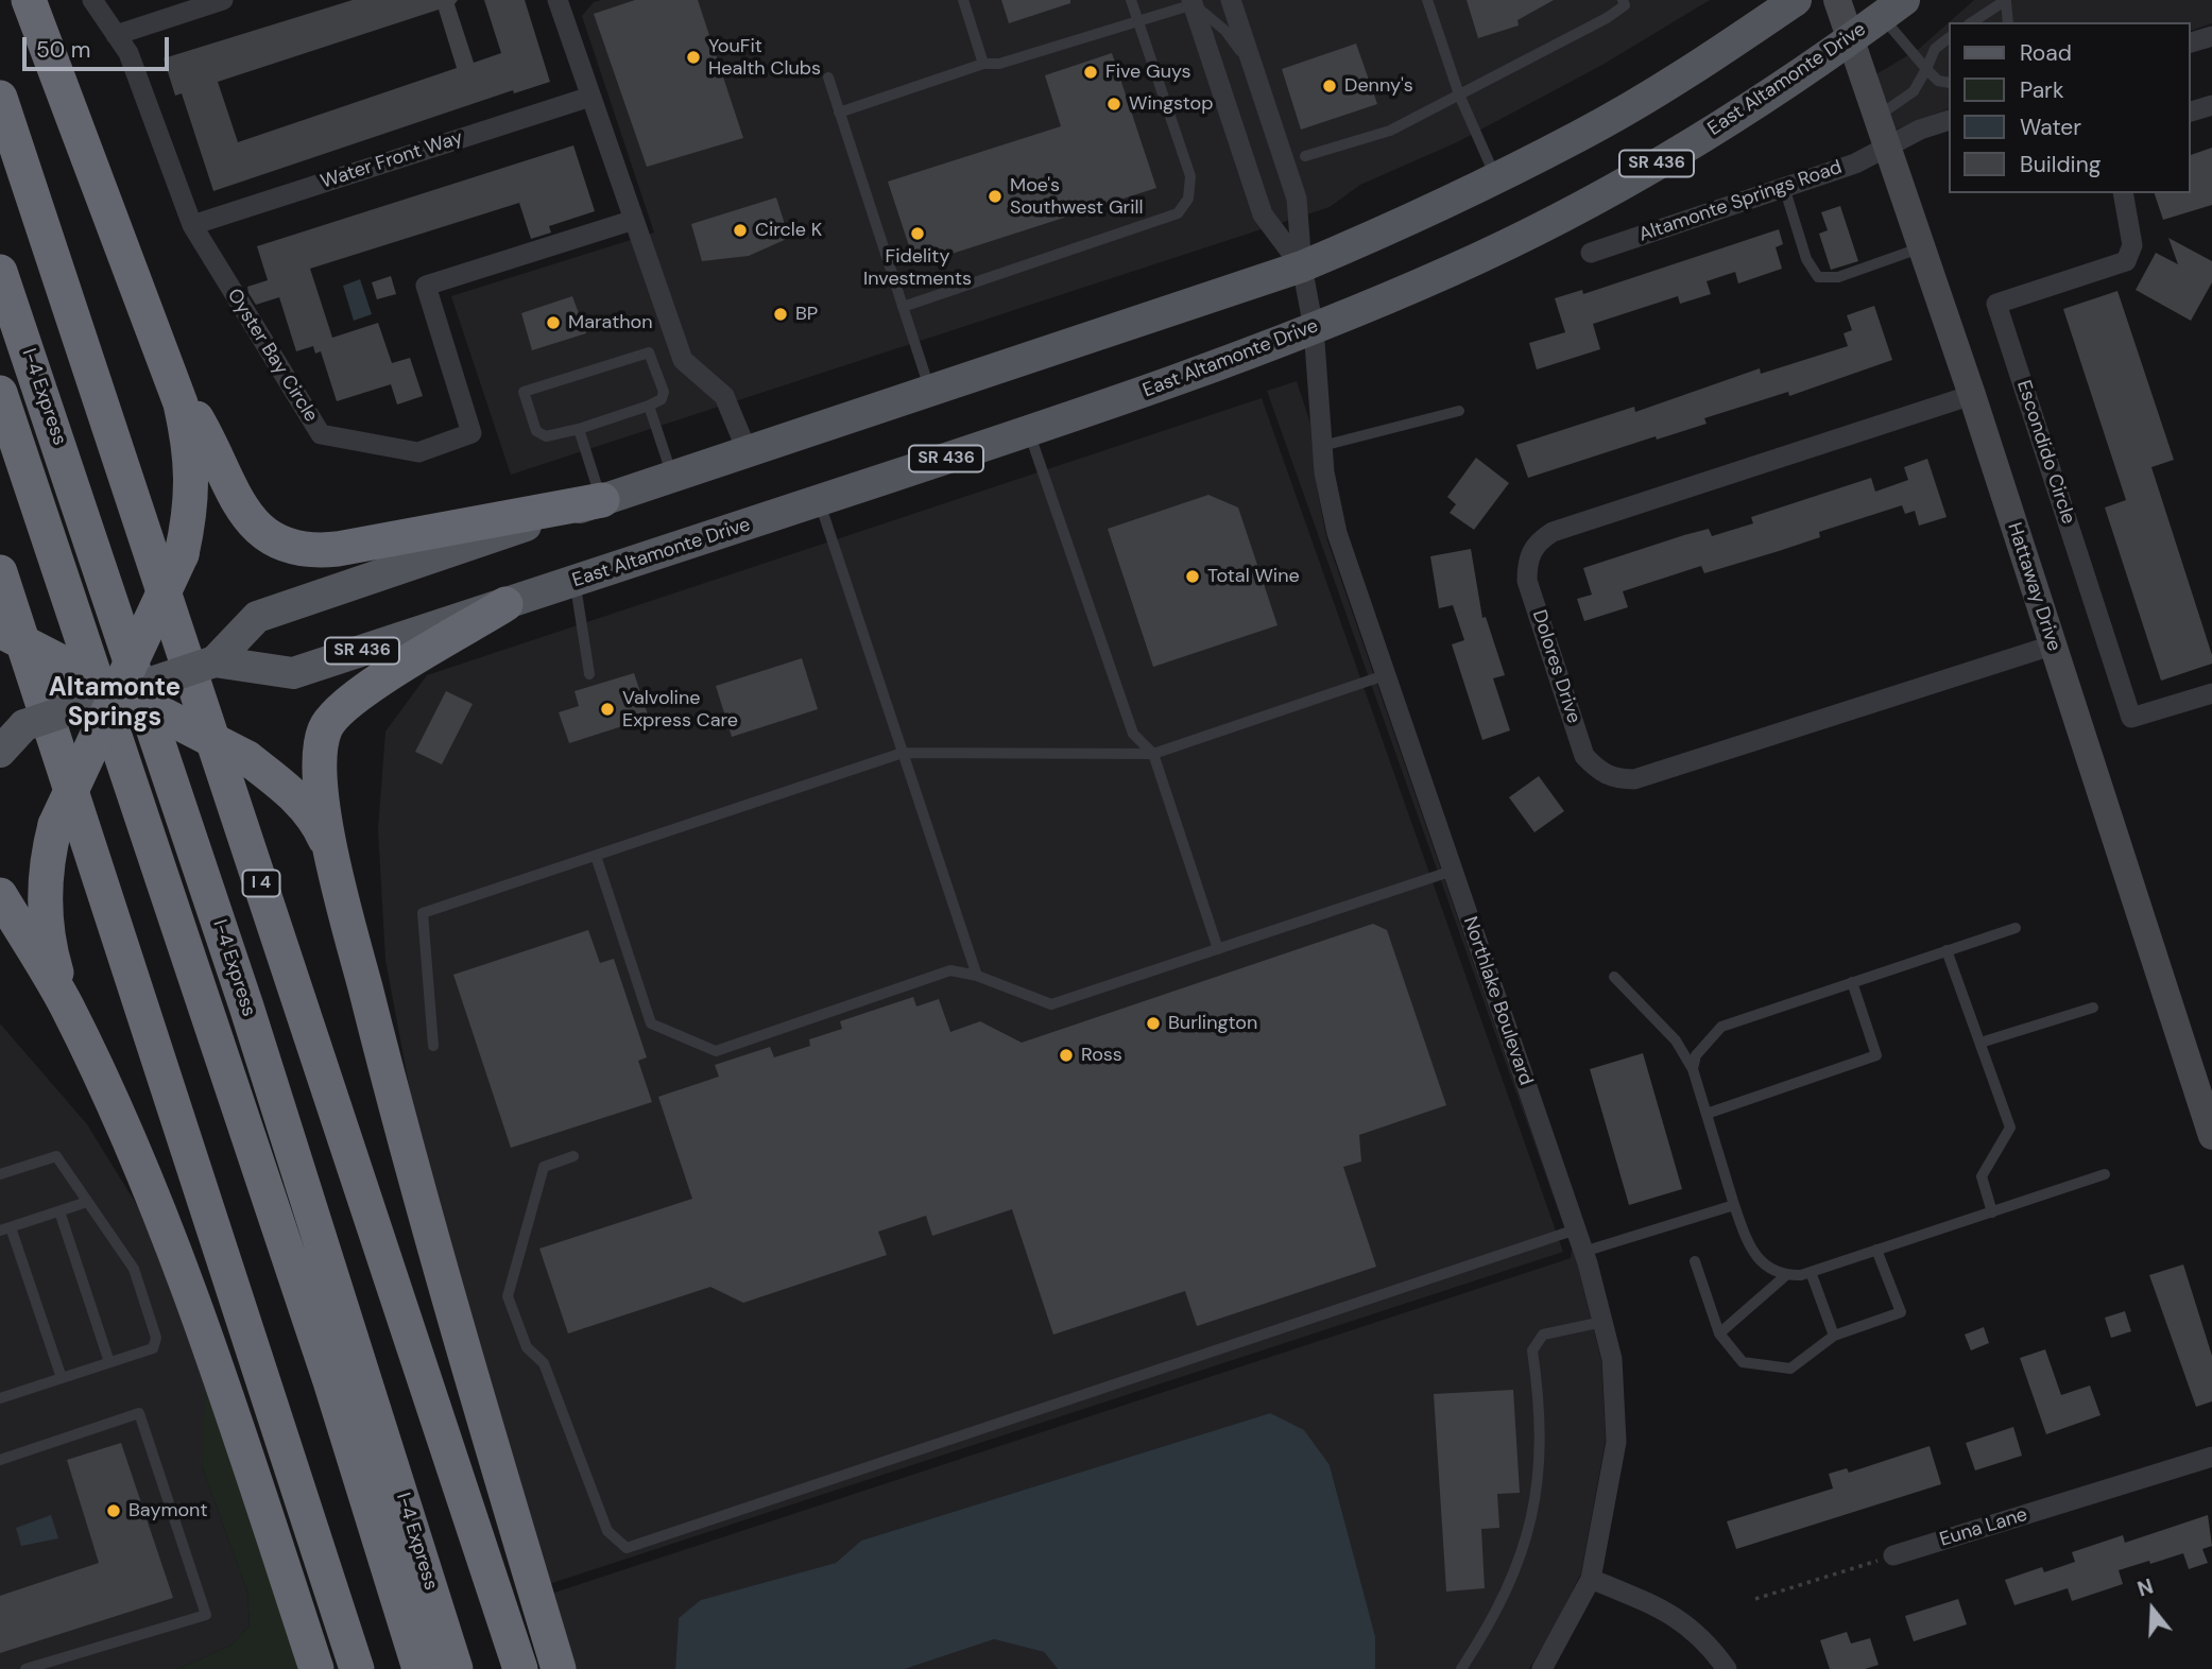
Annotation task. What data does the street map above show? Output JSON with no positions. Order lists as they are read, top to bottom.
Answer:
{
  "streets": {
    "highway": ["I-4 Express", "I 4"],
    "main road": ["East Altamonte Drive", "SR 436"],
    "street": [
      "Water Front Way",
      "Altamonte Springs Road",
      "Oyster Bay Circle",
      "Escondido Circle",
      "Hattaway Drive",
      "Dolores Drive",
      "Northlake Boulevard",
      "Euna Lane"
    ]
  },
  "crossings": [
    ["East Altamonte Drive", "SR 436"],
    ["East Altamonte Drive", "Hattaway Drive"],
    ["East Altamonte Drive", "Northlake Boulevard"],
    ["Water Front Way", "Oyster Bay Circle"],
    ["SR 436", "Northlake Boulevard"],
    ["Altamonte Springs Road", "Hattaway Drive"],
    ["Hattaway Drive", "Dolores Drive"]
  ],
  "districts": ["Altamonte Springs"],
  "places": [
    "YouFit Health Clubs",
    "Five Guys",
    "Denny's",
    "Wingstop",
    "Moe's Southwest Grill",
    "Circle K",
    "Fidelity Investments",
    "BP",
    "Marathon",
    "Total Wine",
    "Valvoline Express Care",
    "Burlington",
    "Ross",
    "Baymont"
  ],
  "legend": [
    "Road",
    "Park",
    "Water",
    "Building"
  ],
  "scale_bar": "50 m",
  "north": "top"
}
